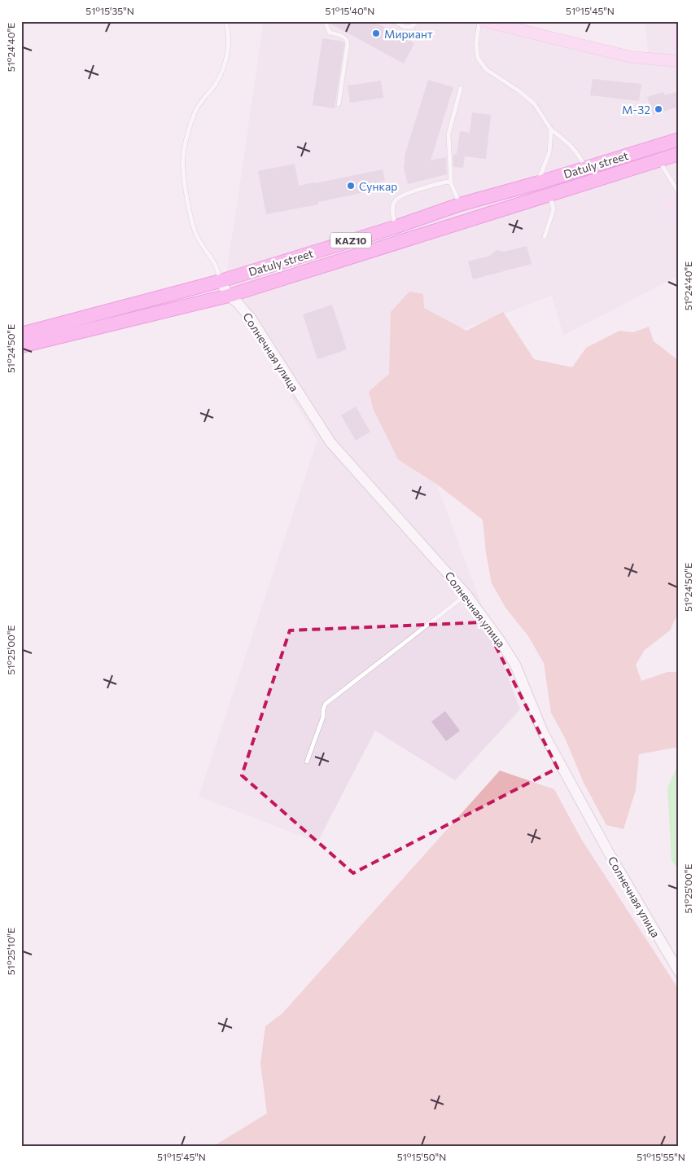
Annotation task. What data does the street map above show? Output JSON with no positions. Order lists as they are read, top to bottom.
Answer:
{
  "streets": {
    "highway": ["Datuly street", "KAZ10"],
    "street": ["Солнечная улица"]
  },
  "crossings": [
    ["Datuly street", "Солнечная улица"]
  ],
  "places": ["Мириант", "M-32", "Сункар"],
  "coordinates": [
    "51°15'35\"N",
    "51°15'40\"N",
    "51°15'45\"N",
    "51°24'40\"E",
    "51°24'50\"E",
    "51°25'00\"E",
    "51°25'10\"E",
    "51°15'50\"N",
    "51°15'55\"N"
  ]
}
